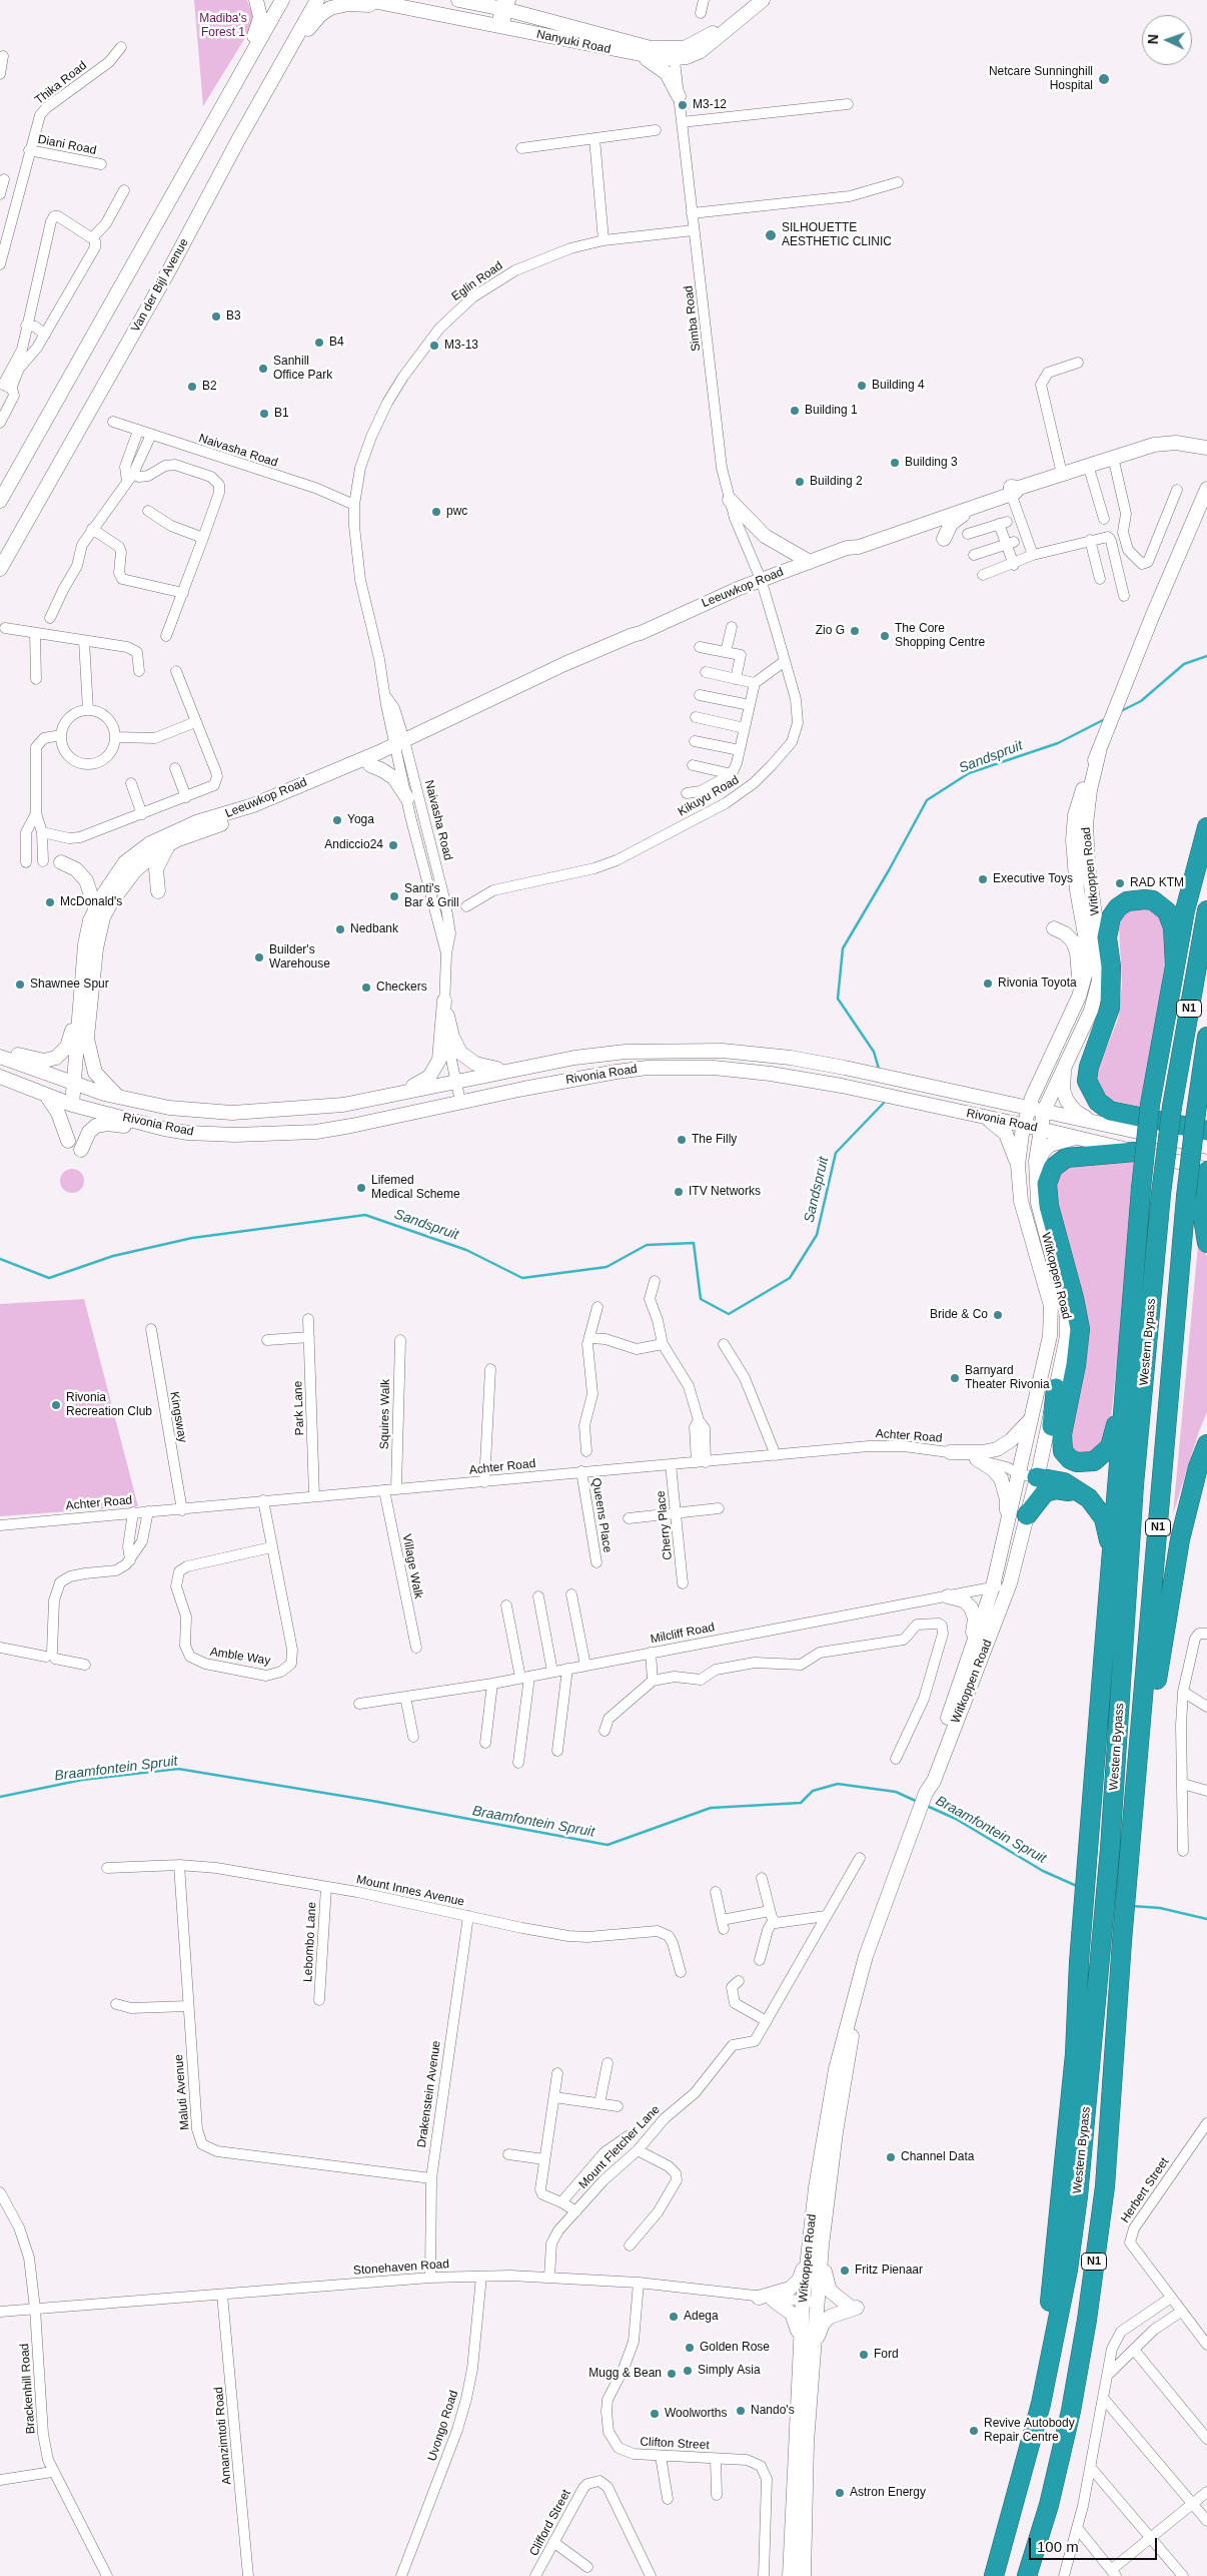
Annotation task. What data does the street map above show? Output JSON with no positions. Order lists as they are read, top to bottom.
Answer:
{
  "streets": {
    "highway": ["N1", "Western Bypass"],
    "main road": [
      "Nanyuki Road",
      "Van der Bijl Avenue",
      "Leeuwkop Road",
      "Witkoppen Road",
      "Rivonia Road"
    ],
    "street": [
      "Thika Road",
      "Diani Road",
      "Eglin Road",
      "Simba Road",
      "Naivasha Road",
      "Kikuyu Road",
      "Park Lane",
      "Squires Walk",
      "Kingsway",
      "Achter Road",
      "Queens Place",
      "Cherry Place",
      "Village Walk",
      "Milcliff Road",
      "Amble Way",
      "Mount Innes Avenue",
      "Lebombo Lane",
      "Maluti Avenue",
      "Drakenstein Avenue",
      "Mount Fletcher Lane",
      "Herbert Street",
      "Stonehaven Road",
      "Brackenhill Road",
      "Uvongo Road",
      "Amanzimtoti Road",
      "Clifton Street",
      "Clifford Street"
    ]
  },
  "crossings": [
    ["Nanyuki Road", "Van der Bijl Avenue"],
    ["Nanyuki Road", "Simba Road"],
    ["Thika Road", "Diani Road"],
    ["Eglin Road", "Simba Road"],
    ["Eglin Road", "Naivasha Road"],
    ["Simba Road", "Leeuwkop Road"],
    ["Simba Road", "Kikuyu Road"],
    ["Naivasha Road", "Leeuwkop Road"],
    ["Naivasha Road", "Rivonia Road"],
    ["Leeuwkop Road", "Kikuyu Road"],
    ["Leeuwkop Road", "Rivonia Road"],
    ["Witkoppen Road", "Rivonia Road"],
    ["Witkoppen Road", "Achter Road"],
    ["Witkoppen Road", "Milcliff Road"],
    ["Witkoppen Road", "Stonehaven Road"],
    ["Park Lane", "Achter Road"],
    ["Squires Walk", "Achter Road"],
    ["Kingsway", "Achter Road"],
    ["Achter Road", "Queens Place"],
    ["Achter Road", "Cherry Place"],
    ["Achter Road", "Village Walk"],
    ["Achter Road", "Amble Way"],
    ["Mount Innes Avenue", "Lebombo Lane"],
    ["Mount Innes Avenue", "Maluti Avenue"],
    ["Mount Innes Avenue", "Drakenstein Avenue"],
    ["Maluti Avenue", "Drakenstein Avenue"],
    ["Drakenstein Avenue", "Stonehaven Road"],
    ["Mount Fletcher Lane", "Stonehaven Road"],
    ["Stonehaven Road", "Brackenhill Road"],
    ["Stonehaven Road", "Uvongo Road"],
    ["Stonehaven Road", "Amanzimtoti Road"],
    ["Stonehaven Road", "Clifton Street"]
  ],
  "water": ["Sandspruit", "Braamfontein Spruit"],
  "parks": ["Madiba's Forest 1"],
  "places": [
    "Netcare Sunninghill Hospital",
    "M3-12",
    "SILHOUETTE AESTHETIC CLINIC",
    "B3",
    "B4",
    "M3-13",
    "Sanhill Office Park",
    "Building 4",
    "B2",
    "Building 1",
    "B1",
    "Building 3",
    "Building 2",
    "pwc",
    "Zio G",
    "The Core Shopping Centre",
    "Yoga",
    "Andiccio24",
    "Executive Toys",
    "RAD KTM",
    "Santi's Bar & Grill",
    "McDonald's",
    "Nedbank",
    "Builder's Warehouse",
    "Rivonia Toyota",
    "Shawnee Spur",
    "Checkers",
    "The Filly",
    "Lifemed Medical Scheme",
    "ITV Networks",
    "Bride & Co",
    "Barnyard Theater Rivonia",
    "Rivonia Recreation Club",
    "Channel Data",
    "Fritz Pienaar",
    "Adega",
    "Golden Rose",
    "Ford",
    "Simply Asia",
    "Mugg & Bean",
    "Nando's",
    "Woolworths",
    "Revive Autobody Repair Centre",
    "Astron Energy"
  ],
  "scale_bar": "100 m",
  "north": "left"
}
